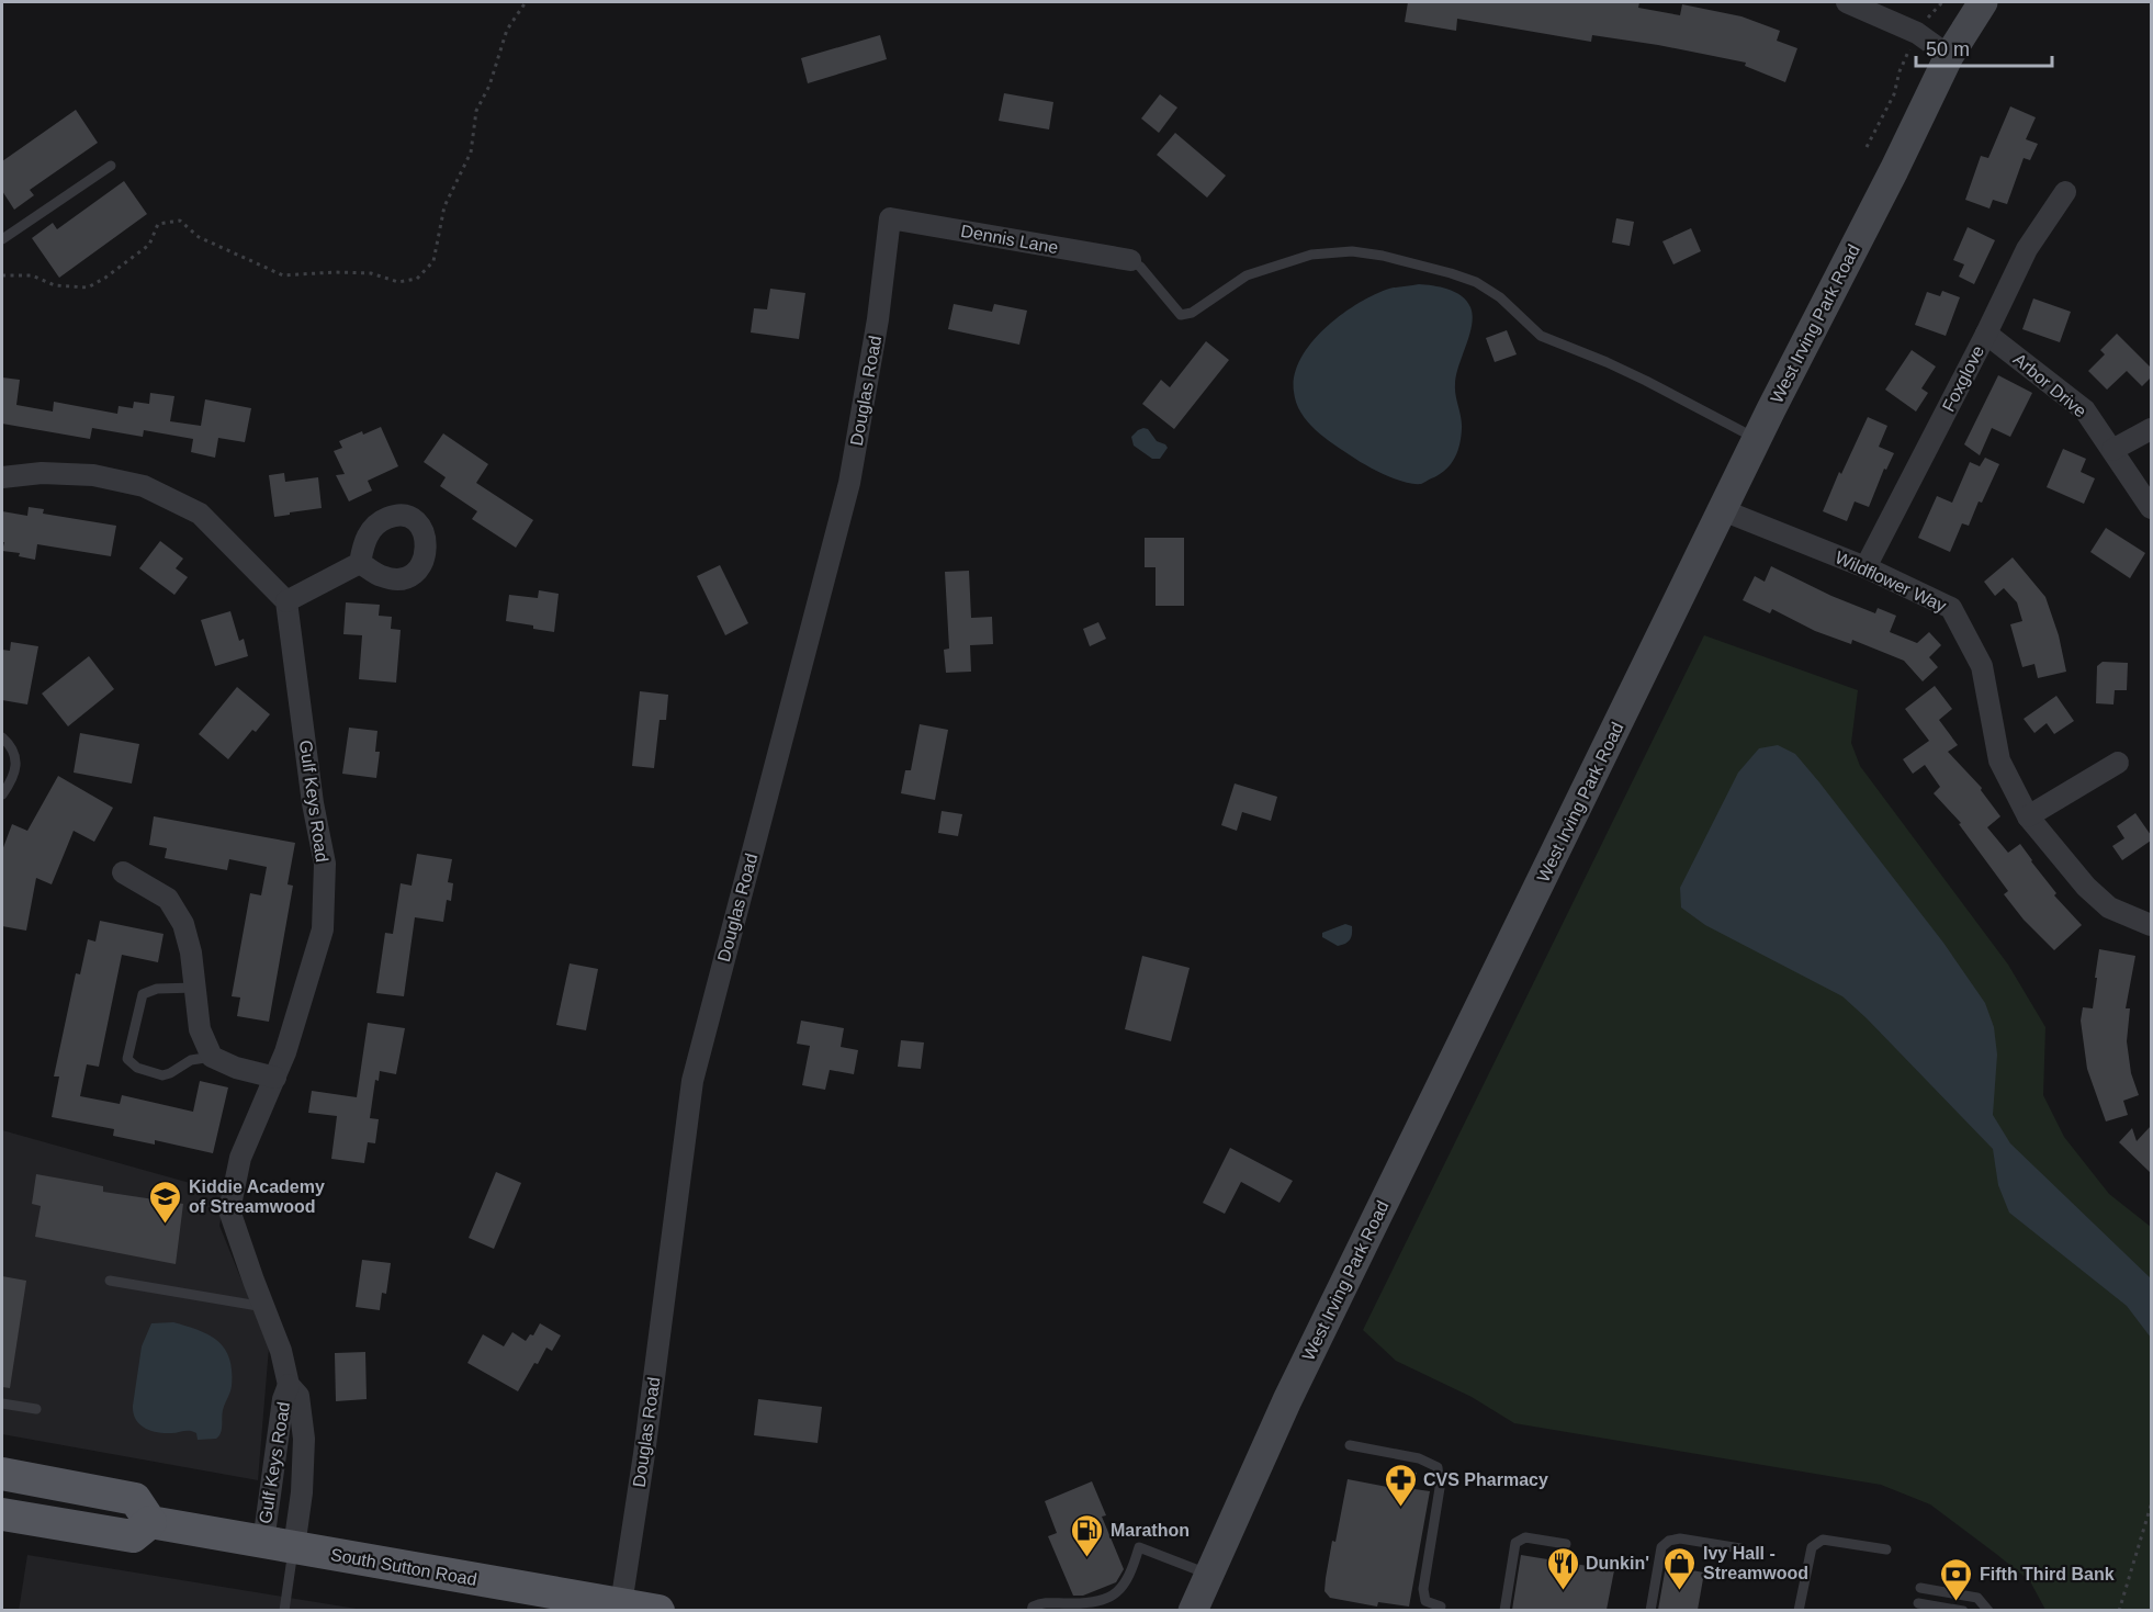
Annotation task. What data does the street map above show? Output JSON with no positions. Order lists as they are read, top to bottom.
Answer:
{
  "streets": {
    "main road": ["West Irving Park Road", "South Sutton Road"],
    "street": [
      "Dennis Lane",
      "Foxglove",
      "Arbor Drive",
      "Douglas Road",
      "Wildflower Way",
      "Gulf Keys Road"
    ]
  },
  "crossings": [
    ["Dennis Lane", "Douglas Road"],
    ["West Irving Park Road", "Wildflower Way"],
    ["Foxglove", "Arbor Drive"],
    ["Foxglove", "Wildflower Way"],
    ["Douglas Road", "South Sutton Road"],
    ["Gulf Keys Road", "South Sutton Road"]
  ],
  "places": {
    "school or university": ["Kiddie Academy of Streamwood"],
    "pharmacy": ["CVS Pharmacy"],
    "fuel station": ["Marathon"],
    "restaurant": ["Dunkin'"],
    "shop": ["Ivy Hall - Streamwood"],
    "bank": ["Fifth Third Bank"]
  },
  "scale_bar": "50 m"
}
